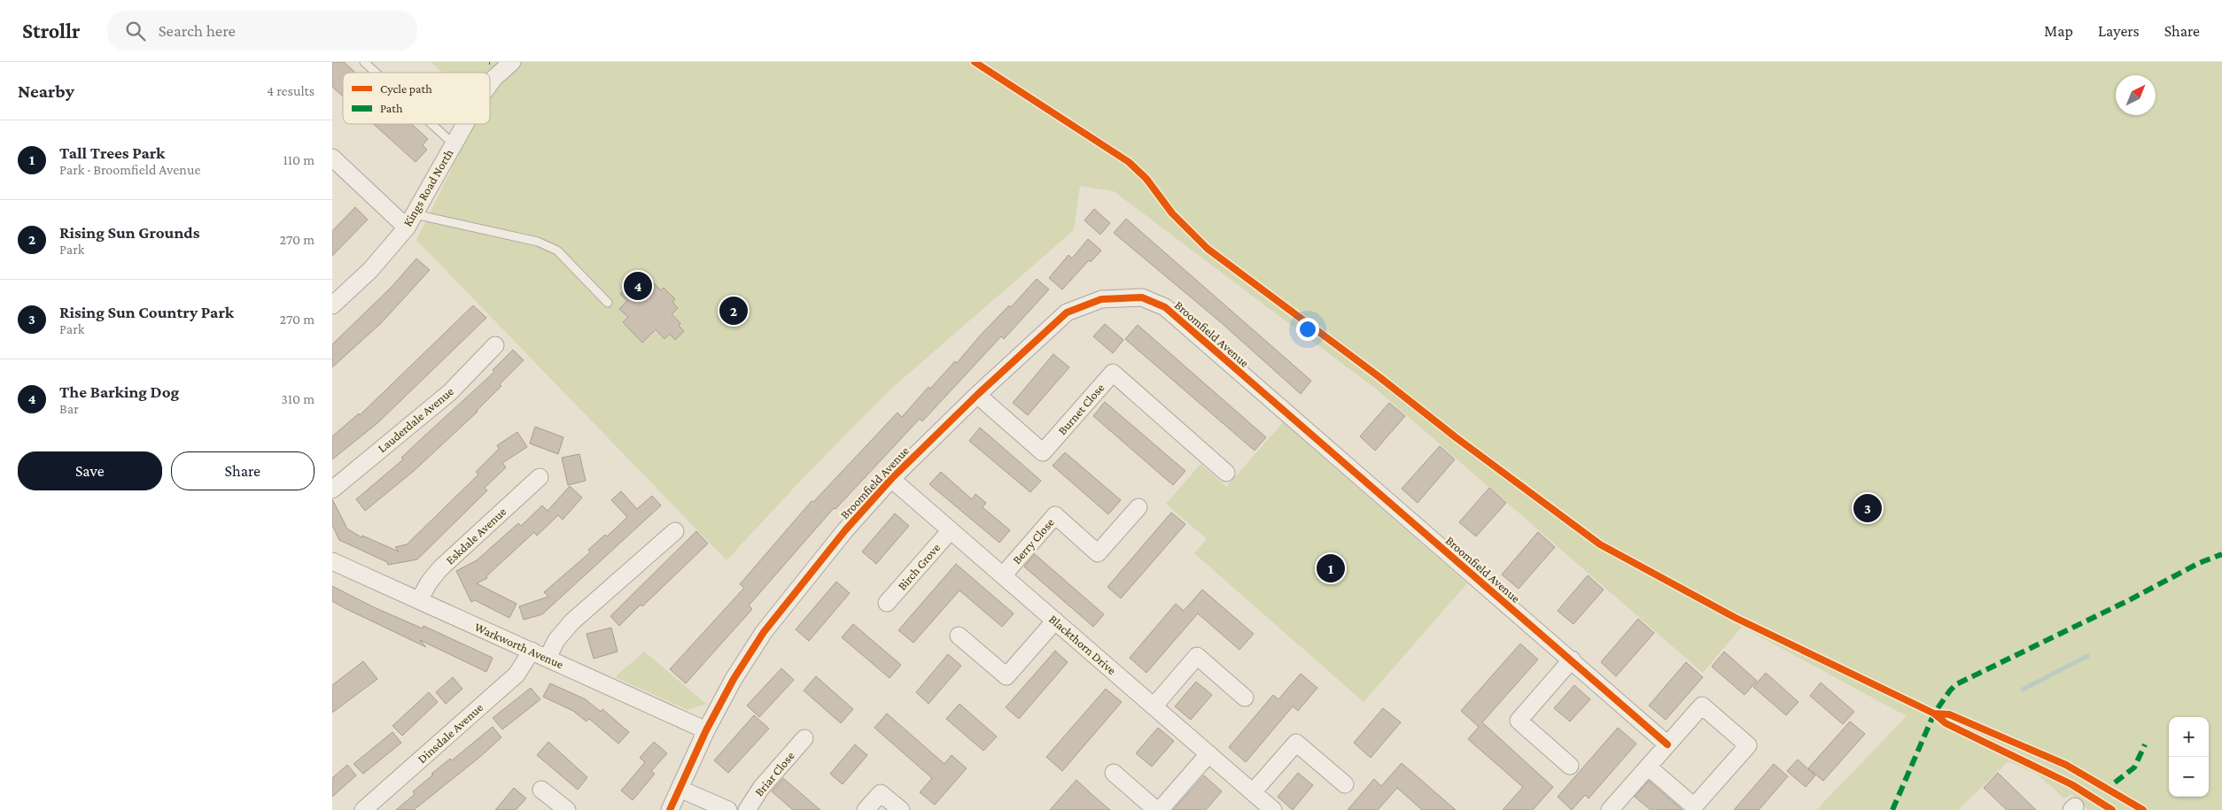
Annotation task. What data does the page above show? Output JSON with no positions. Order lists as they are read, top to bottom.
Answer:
{
  "streets": {
    "street": [
      "Kings Road North",
      "Broomfield Avenue",
      "Burnet Close",
      "Lauderdale Avenue",
      "Eskdale Avenue",
      "Berry Close",
      "Birch Grove",
      "Blackthorn Drive",
      "Warkworth Avenue",
      "Dinsdale Avenue",
      "Briar Close"
    ]
  },
  "crossings": [
    ["Broomfield Avenue", "Burnet Close"],
    ["Broomfield Avenue", "Blackthorn Drive"],
    ["Broomfield Avenue", "Warkworth Avenue"],
    ["Eskdale Avenue", "Warkworth Avenue"],
    ["Berry Close", "Blackthorn Drive"],
    ["Birch Grove", "Blackthorn Drive"],
    ["Warkworth Avenue", "Dinsdale Avenue"]
  ],
  "legend": ["Cycle path", "Path"],
  "north": "top right",
  "page": {
    "header": "Strollr",
    "search": "Search here",
    "nav": ["Map", "Layers", "Share"],
    "heading": ["Nearby", "4 results"],
    "list": [
      {
        "mark": "1",
        "name": "Tall Trees Park",
        "note": "Park · Broomfield Avenue",
        "value": "110 m"
      },
      {
        "mark": "2",
        "name": "Rising Sun Grounds",
        "note": "Park",
        "value": "270 m"
      },
      {
        "mark": "3",
        "name": "Rising Sun Country Park",
        "note": "Park",
        "value": "270 m"
      },
      {
        "mark": "4",
        "name": "The Barking Dog",
        "note": "Bar",
        "value": "310 m"
      }
    ],
    "pins": [
      "4",
      "2",
      "3",
      "1"
    ],
    "buttons": ["Save", "Share"],
    "map_buttons": ["+", "−"]
  }
}
